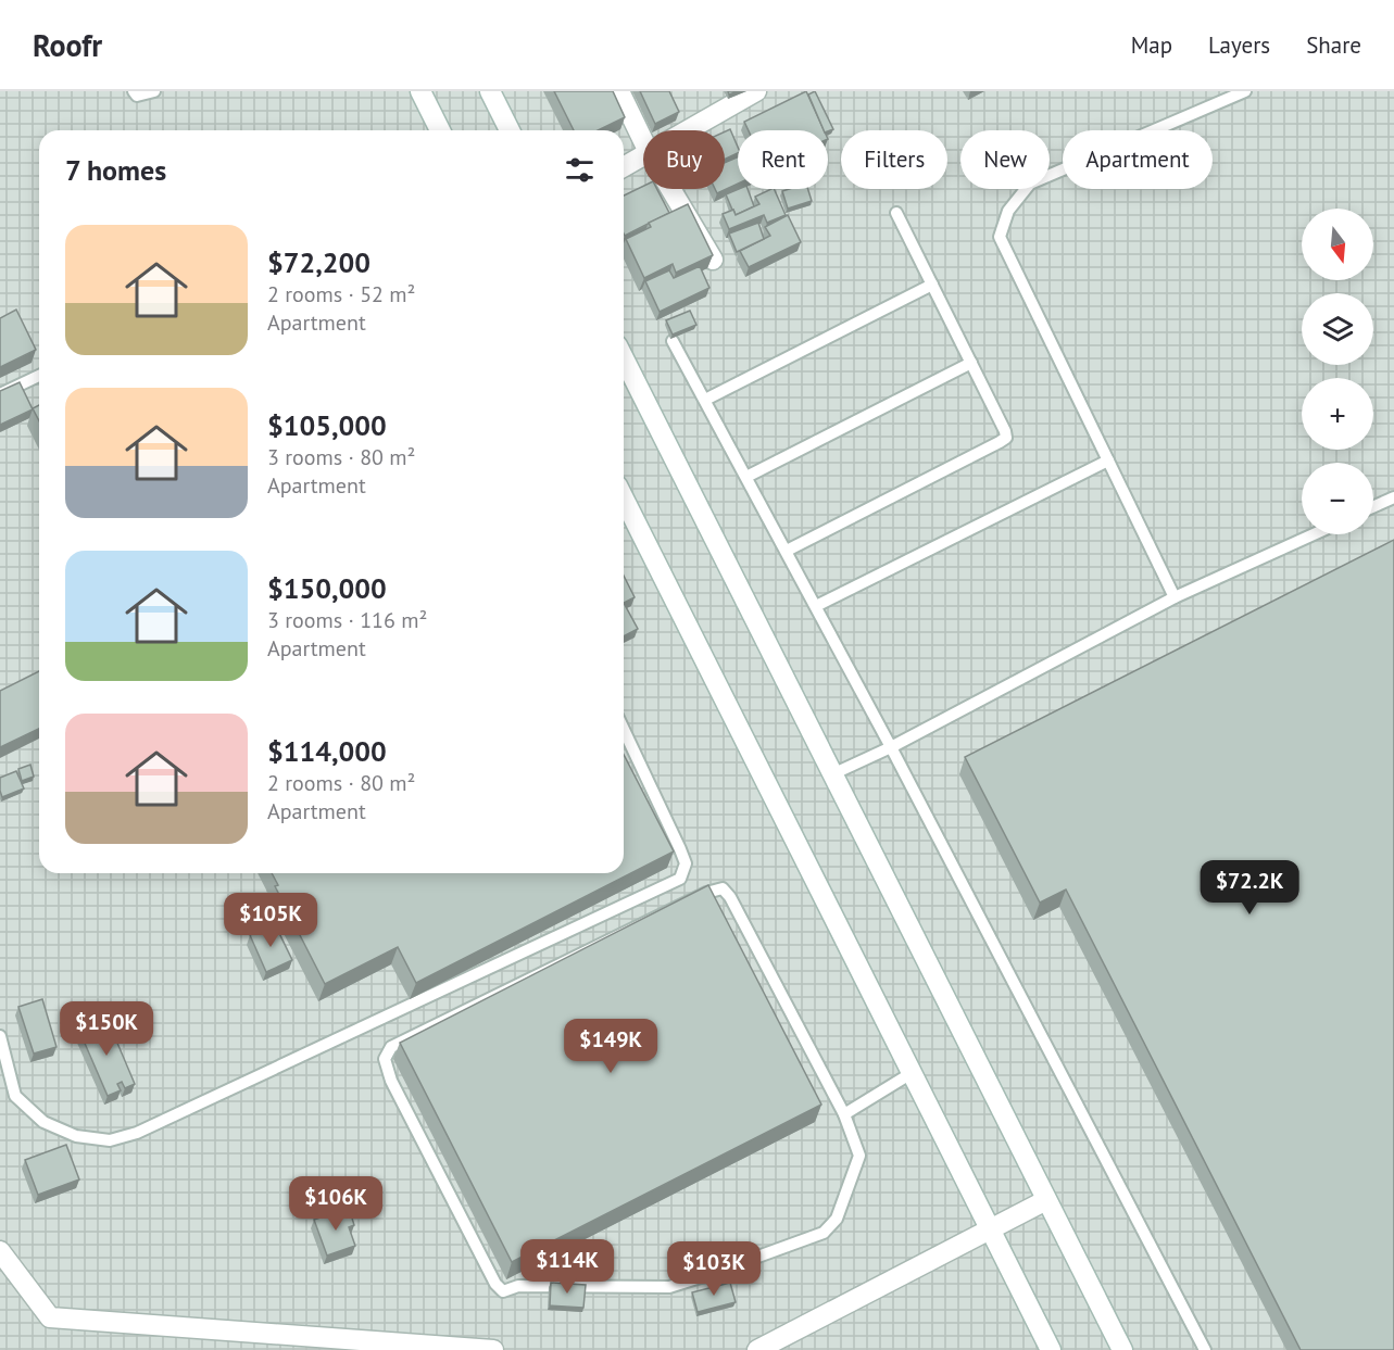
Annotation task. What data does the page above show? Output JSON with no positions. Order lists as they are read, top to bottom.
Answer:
{
  "north": "bottom",
  "page": {
    "header": "Roofr",
    "nav": ["Map", "Layers", "Share"],
    "chip": [
      "Buy",
      "Rent",
      "Filters",
      "New",
      "Apartment"
    ],
    "heading": "7 homes",
    "map_buttons": ["+", "−"],
    "list": [
      {
        "name": "$72,200",
        "note": "2 rooms · 52 m² · Apartment"
      },
      {
        "name": "$105,000",
        "note": "3 rooms · 80 m² · Apartment"
      },
      {
        "name": "$150,000",
        "note": "3 rooms · 116 m² · Apartment"
      },
      {
        "name": "$114,000",
        "note": "2 rooms · 80 m² · Apartment"
      }
    ],
    "price": [
      "$72.2K",
      "$105K",
      "$150K",
      "$149K",
      "$106K",
      "$114K",
      "$103K"
    ]
  }
}
